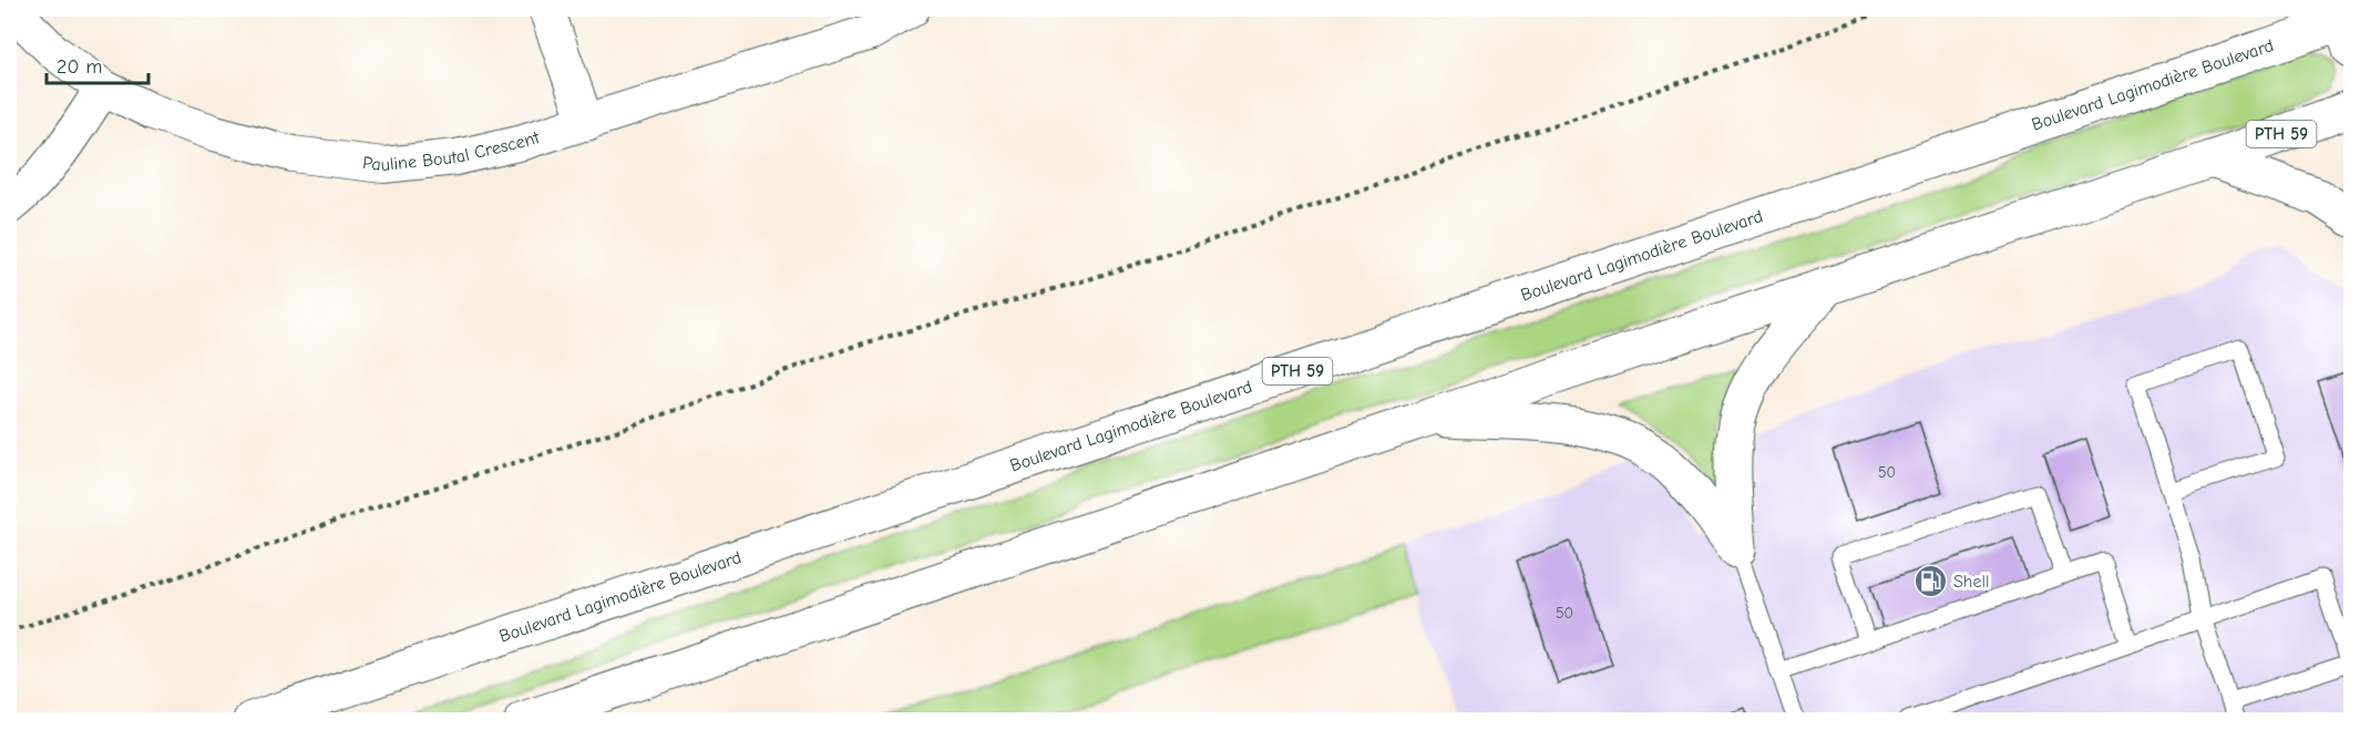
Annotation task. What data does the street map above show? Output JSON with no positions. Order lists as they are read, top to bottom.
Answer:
{
  "streets": {
    "main road": ["Boulevard Lagimodière Boulevard", "PTH 59"],
    "street": ["Pauline Boutal Crescent"]
  },
  "places": {
    "fuel station": ["Shell"]
  },
  "house_numbers": ["50", "50"],
  "scale_bar": "20 m"
}
